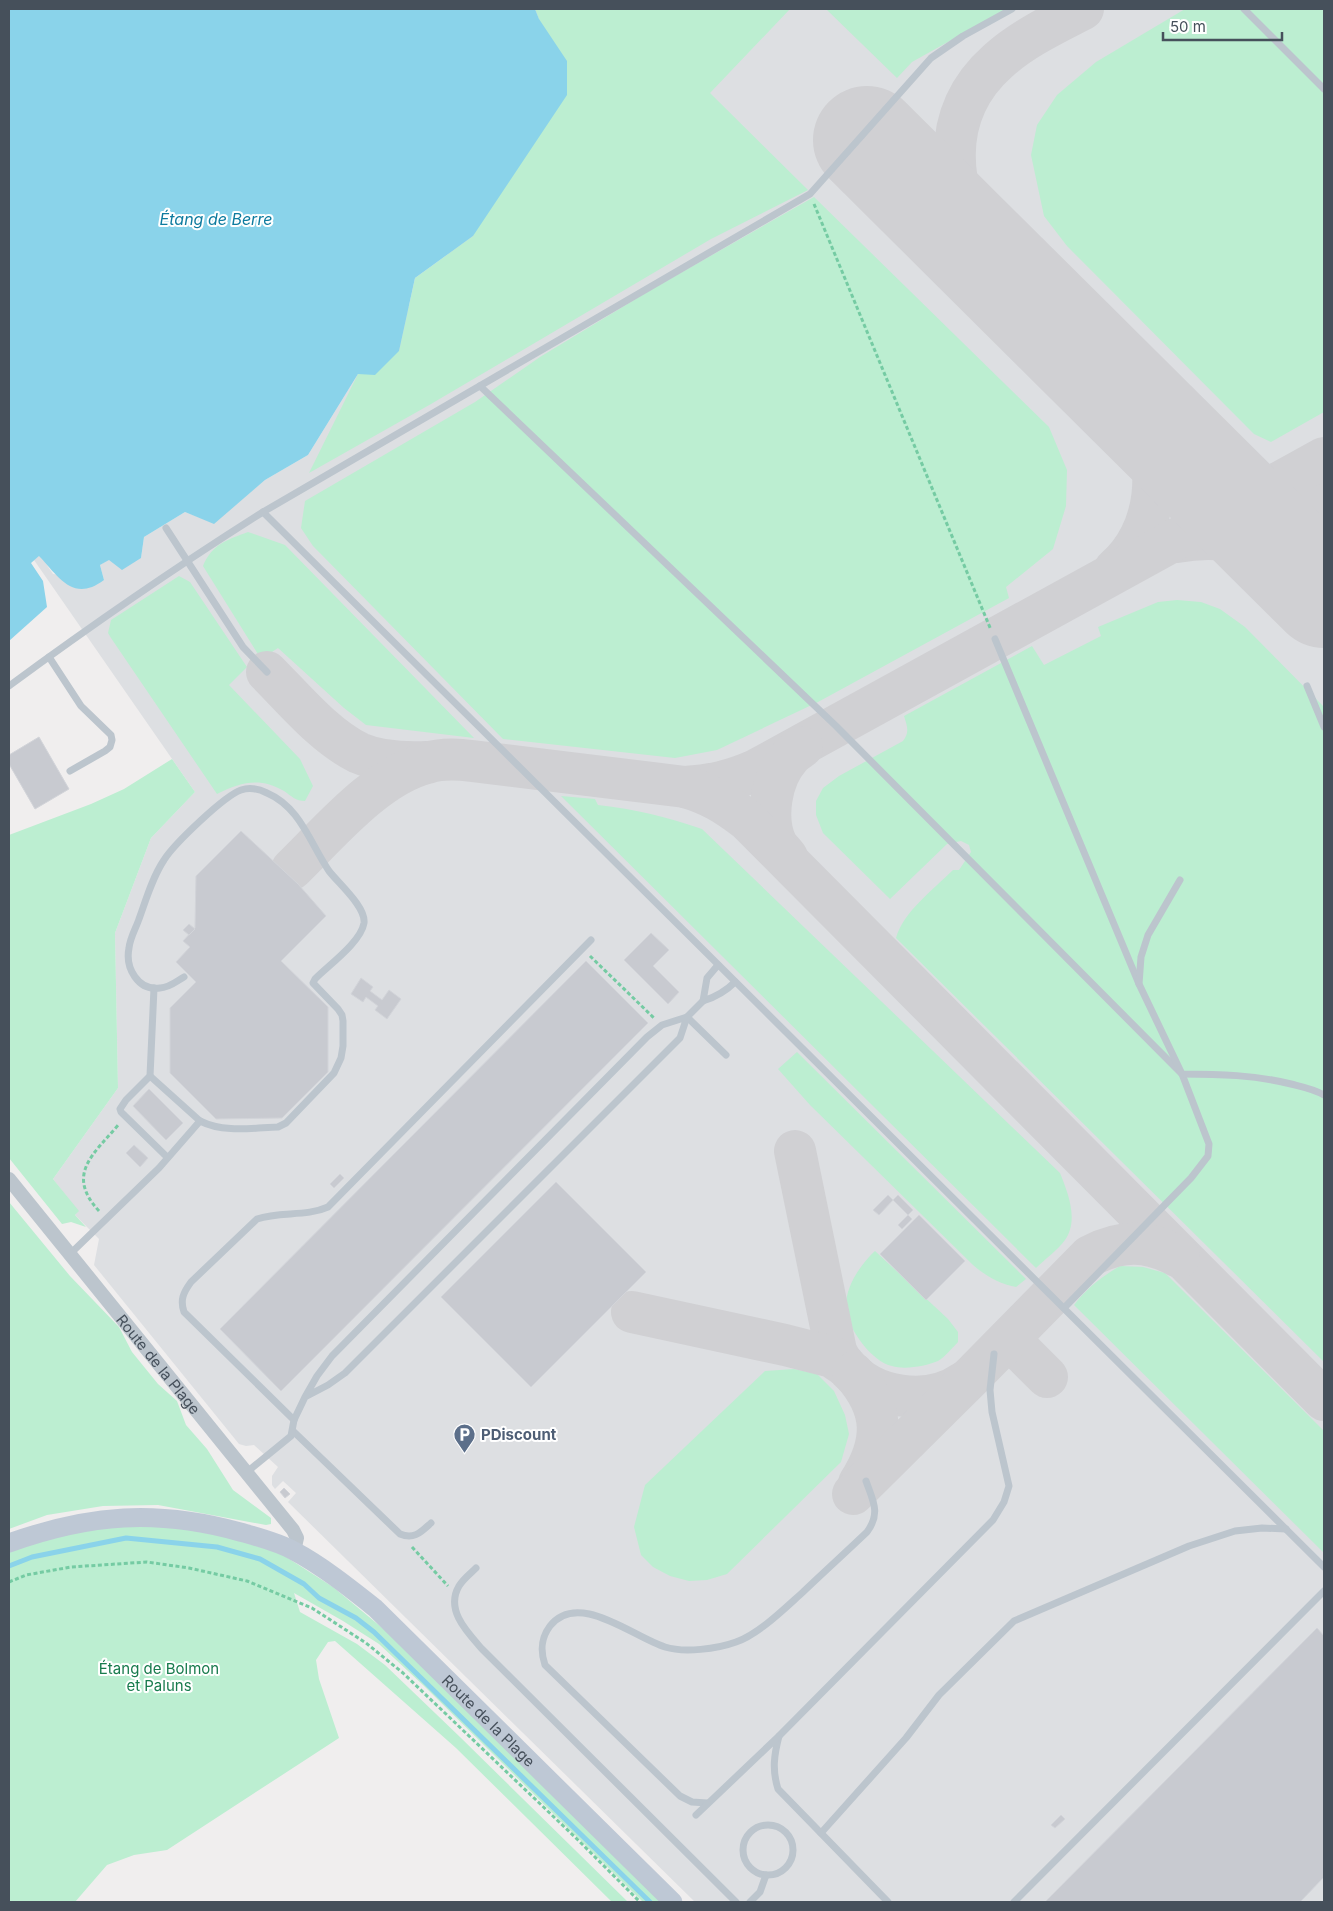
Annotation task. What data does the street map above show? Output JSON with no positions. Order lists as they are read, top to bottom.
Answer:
{
  "streets": {
    "street": ["Route de la Plage"]
  },
  "water": ["Étang de Berre"],
  "parks": ["Étang de Bolmon et Paluns"],
  "places": {
    "parking": ["PDiscount"]
  },
  "scale_bar": "50 m"
}
